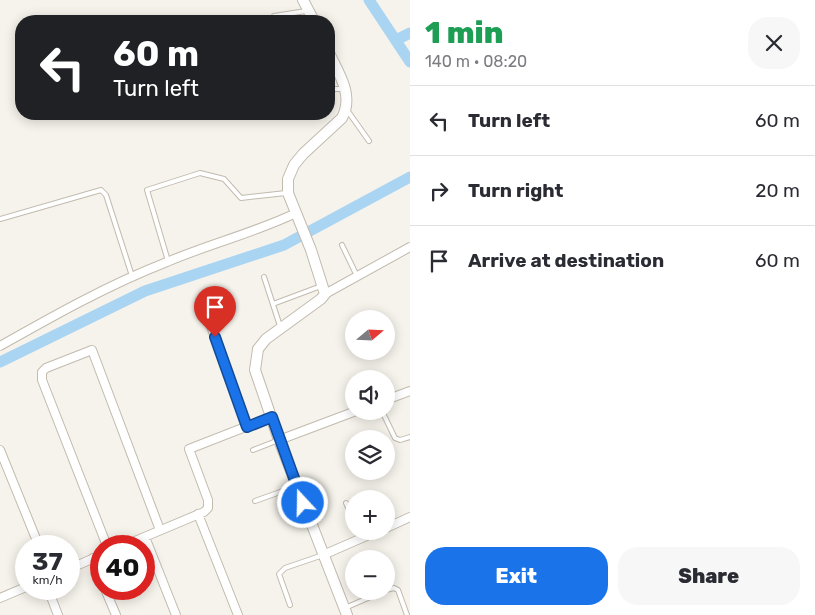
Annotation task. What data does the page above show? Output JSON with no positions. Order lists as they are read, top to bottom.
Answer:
{
  "north": "right",
  "page": {
    "heading": ["1 min", "140 m · 08:20"],
    "turn": ["60 m", "Turn left"],
    "list": [
      {
        "name": "Turn left",
        "value": "60 m"
      },
      {
        "name": "Turn right",
        "value": "20 m"
      },
      {
        "name": "Arrive at destination",
        "value": "60 m"
      }
    ],
    "map_buttons": ["+", "−"],
    "speed": "37 km/h",
    "limit": "40",
    "buttons": ["Exit", "Share"]
  }
}
